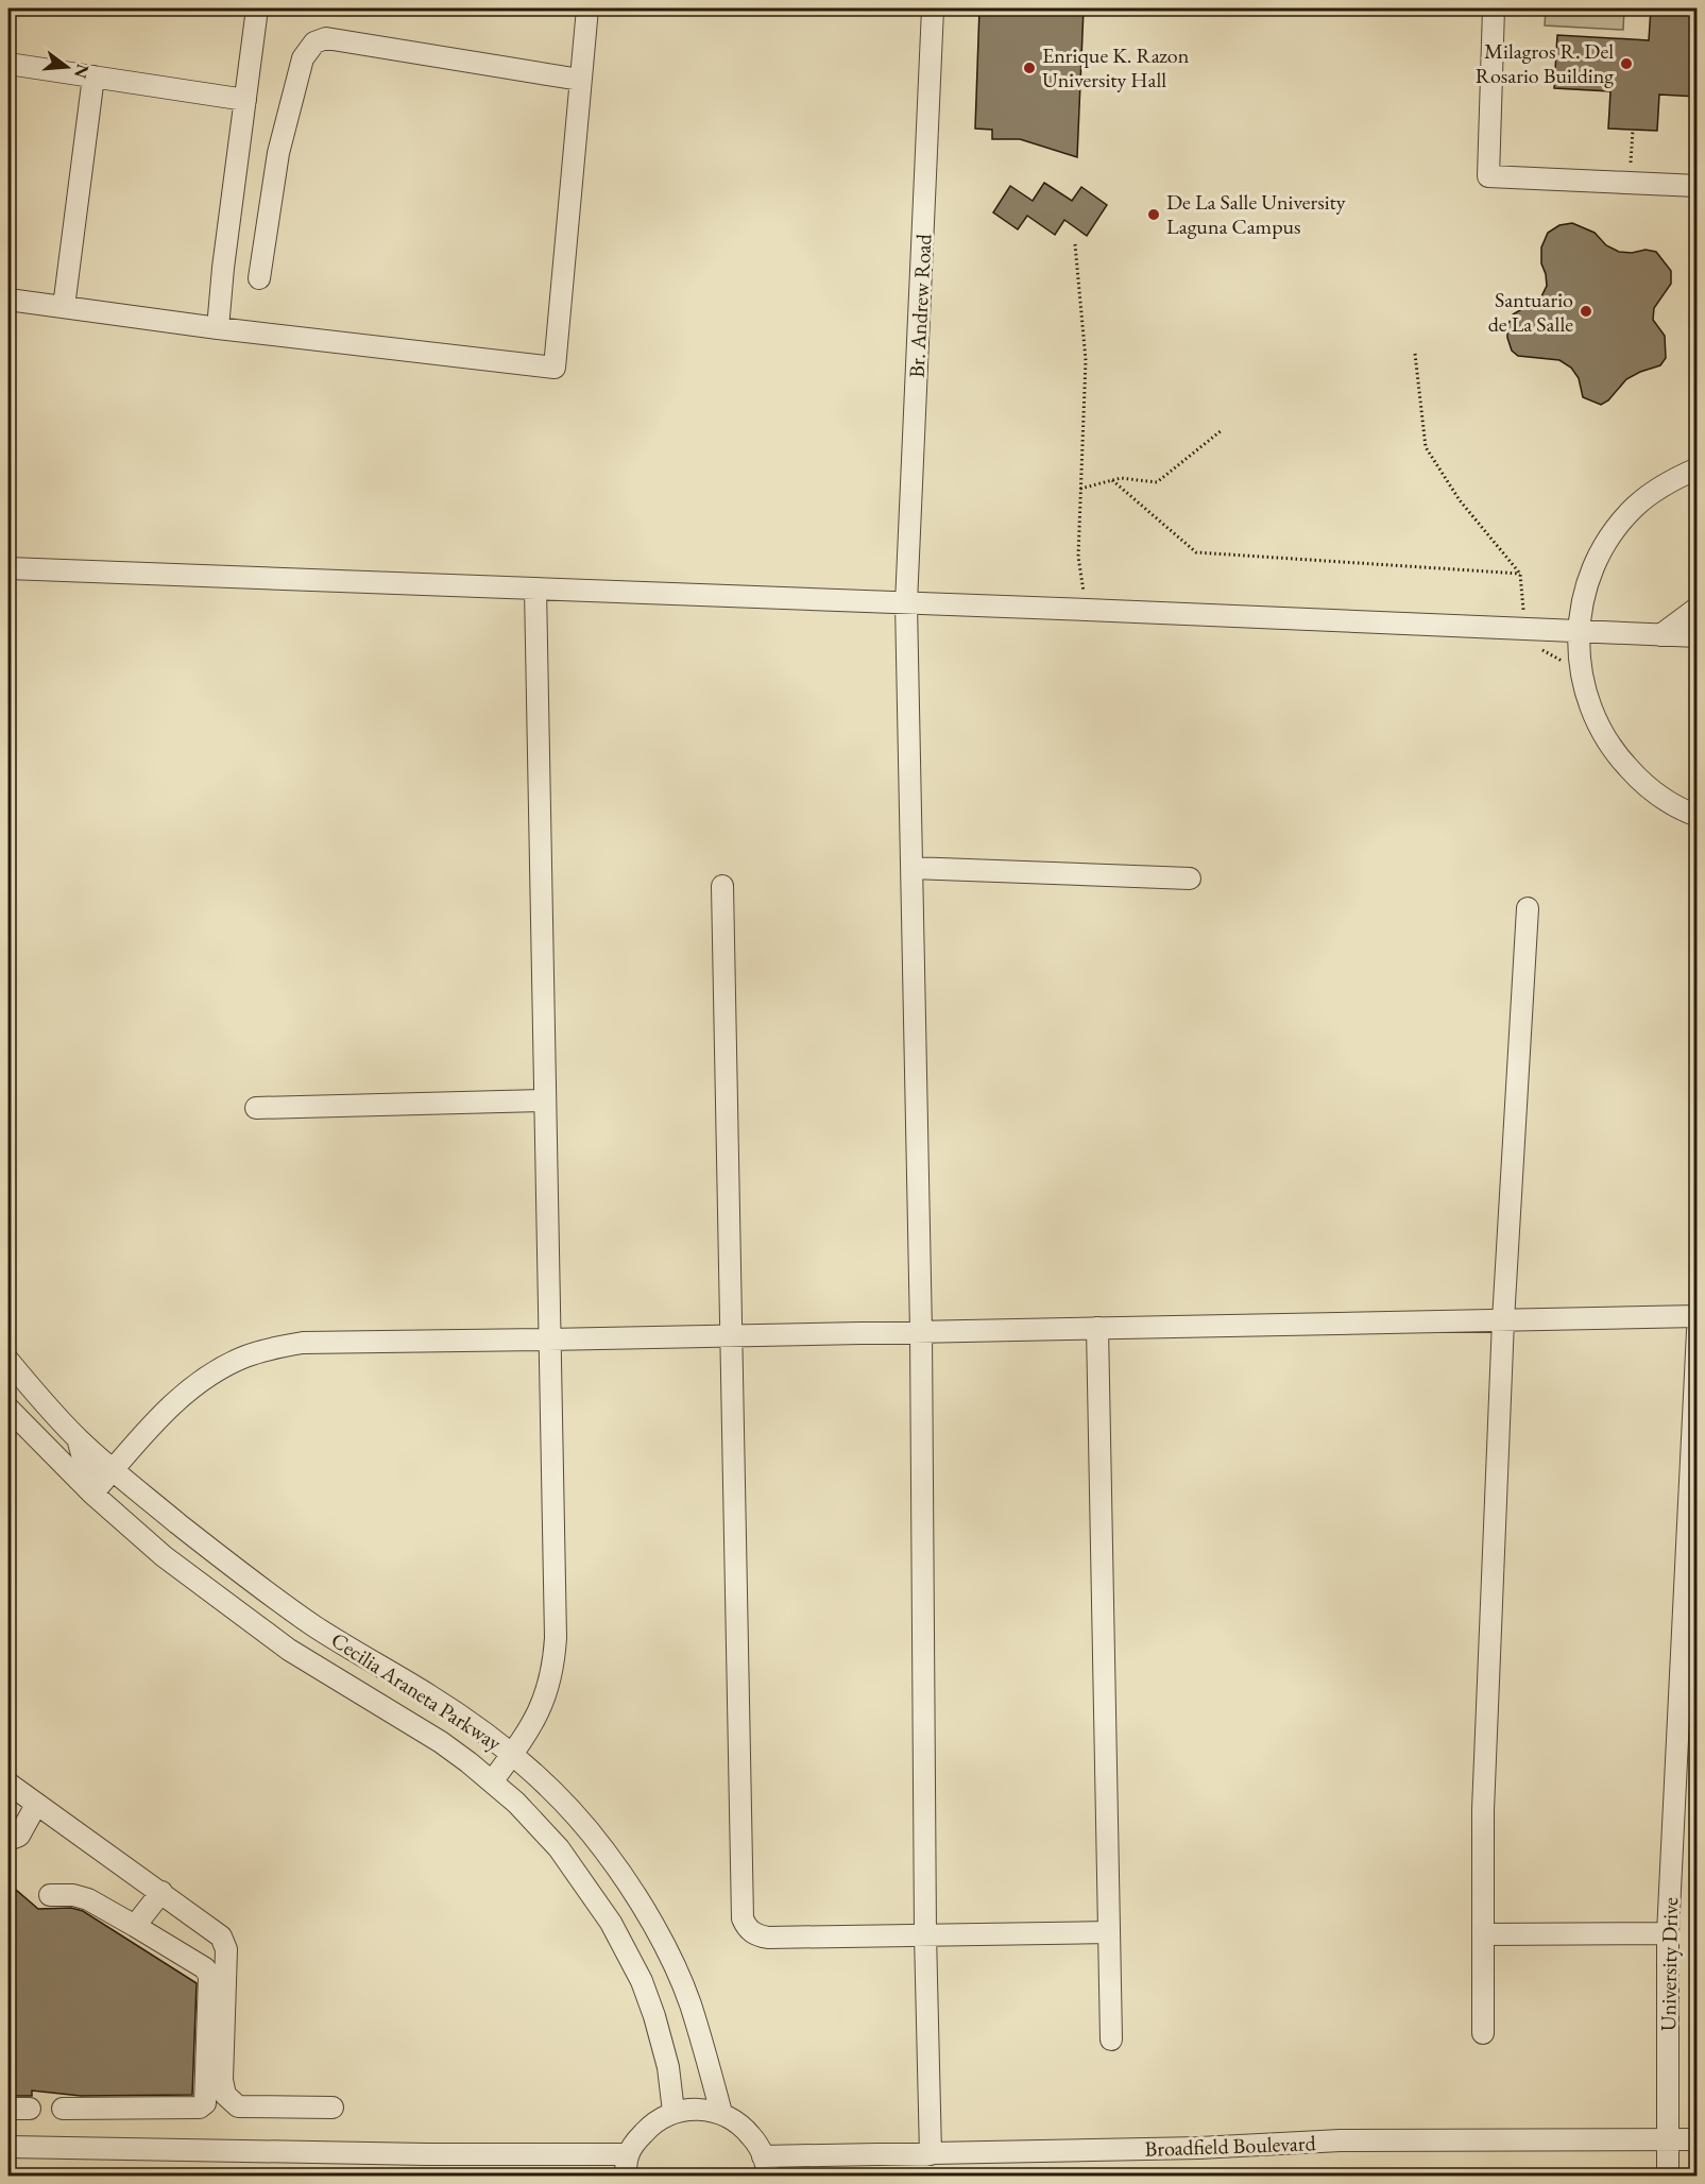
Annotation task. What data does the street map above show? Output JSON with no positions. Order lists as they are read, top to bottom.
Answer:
{
  "streets": {
    "street": [
      "Br. Andrew Road",
      "Cecilia Araneta Parkway",
      "University Drive",
      "Broadfield Boulevard"
    ]
  },
  "crossings": [
    ["Br. Andrew Road", "Broadfield Boulevard"],
    ["University Drive", "Broadfield Boulevard"]
  ],
  "places": [
    "Milagros R. Del Rosario Building",
    "Enrique K. Razon University Hall",
    "De La Salle University Laguna Campus",
    "Santuario de La Salle"
  ],
  "north": "right"
}
